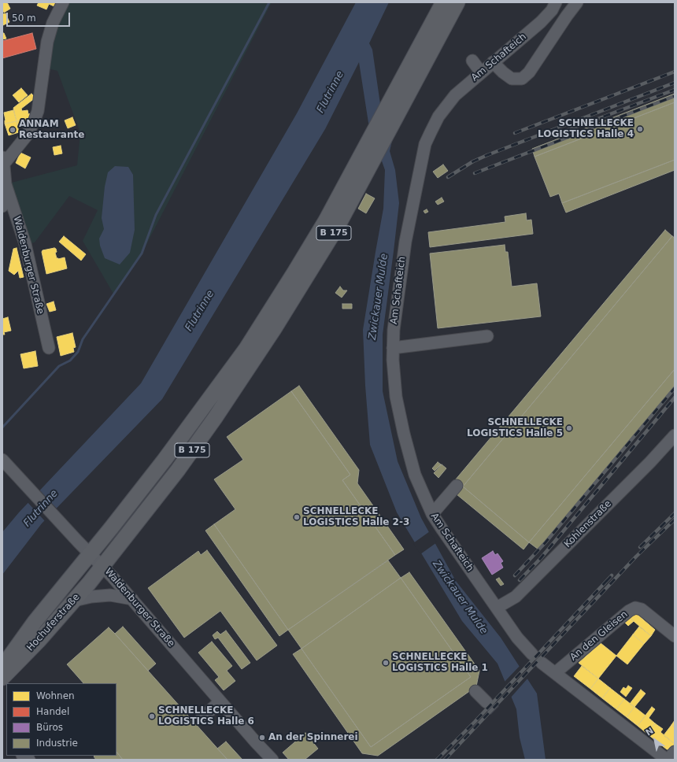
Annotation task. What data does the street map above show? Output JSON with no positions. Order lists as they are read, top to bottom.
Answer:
{
  "streets": {
    "main road": ["B 175", "Hochuferstraße"],
    "street": [
      "Am Schafteich",
      "Waldenburger Straße",
      "Kohlenstraße",
      "An den Gleisen"
    ]
  },
  "crossings": [
    ["Am Schafteich", "Kohlenstraße"],
    ["B 175", "Waldenburger Straße"],
    ["B 175", "Hochuferstraße"],
    ["Waldenburger Straße", "Hochuferstraße"]
  ],
  "water": ["Flutrinne", "Zwickauer Mulde"],
  "places": [
    "SCHNELLECKE LOGISTICS Halle 4",
    "ANNAM Restaurante",
    "SCHNELLECKE LOGISTICS Halle 5",
    "SCHNELLECKE LOGISTICS Halle 2-3",
    "SCHNELLECKE LOGISTICS Halle 1",
    "SCHNELLECKE LOGISTICS Halle 6",
    "An der Spinnerei"
  ],
  "legend": [
    "Wohnen",
    "Handel",
    "Büros",
    "Industrie"
  ],
  "scale_bar": "50 m",
  "north": "top left"
}
